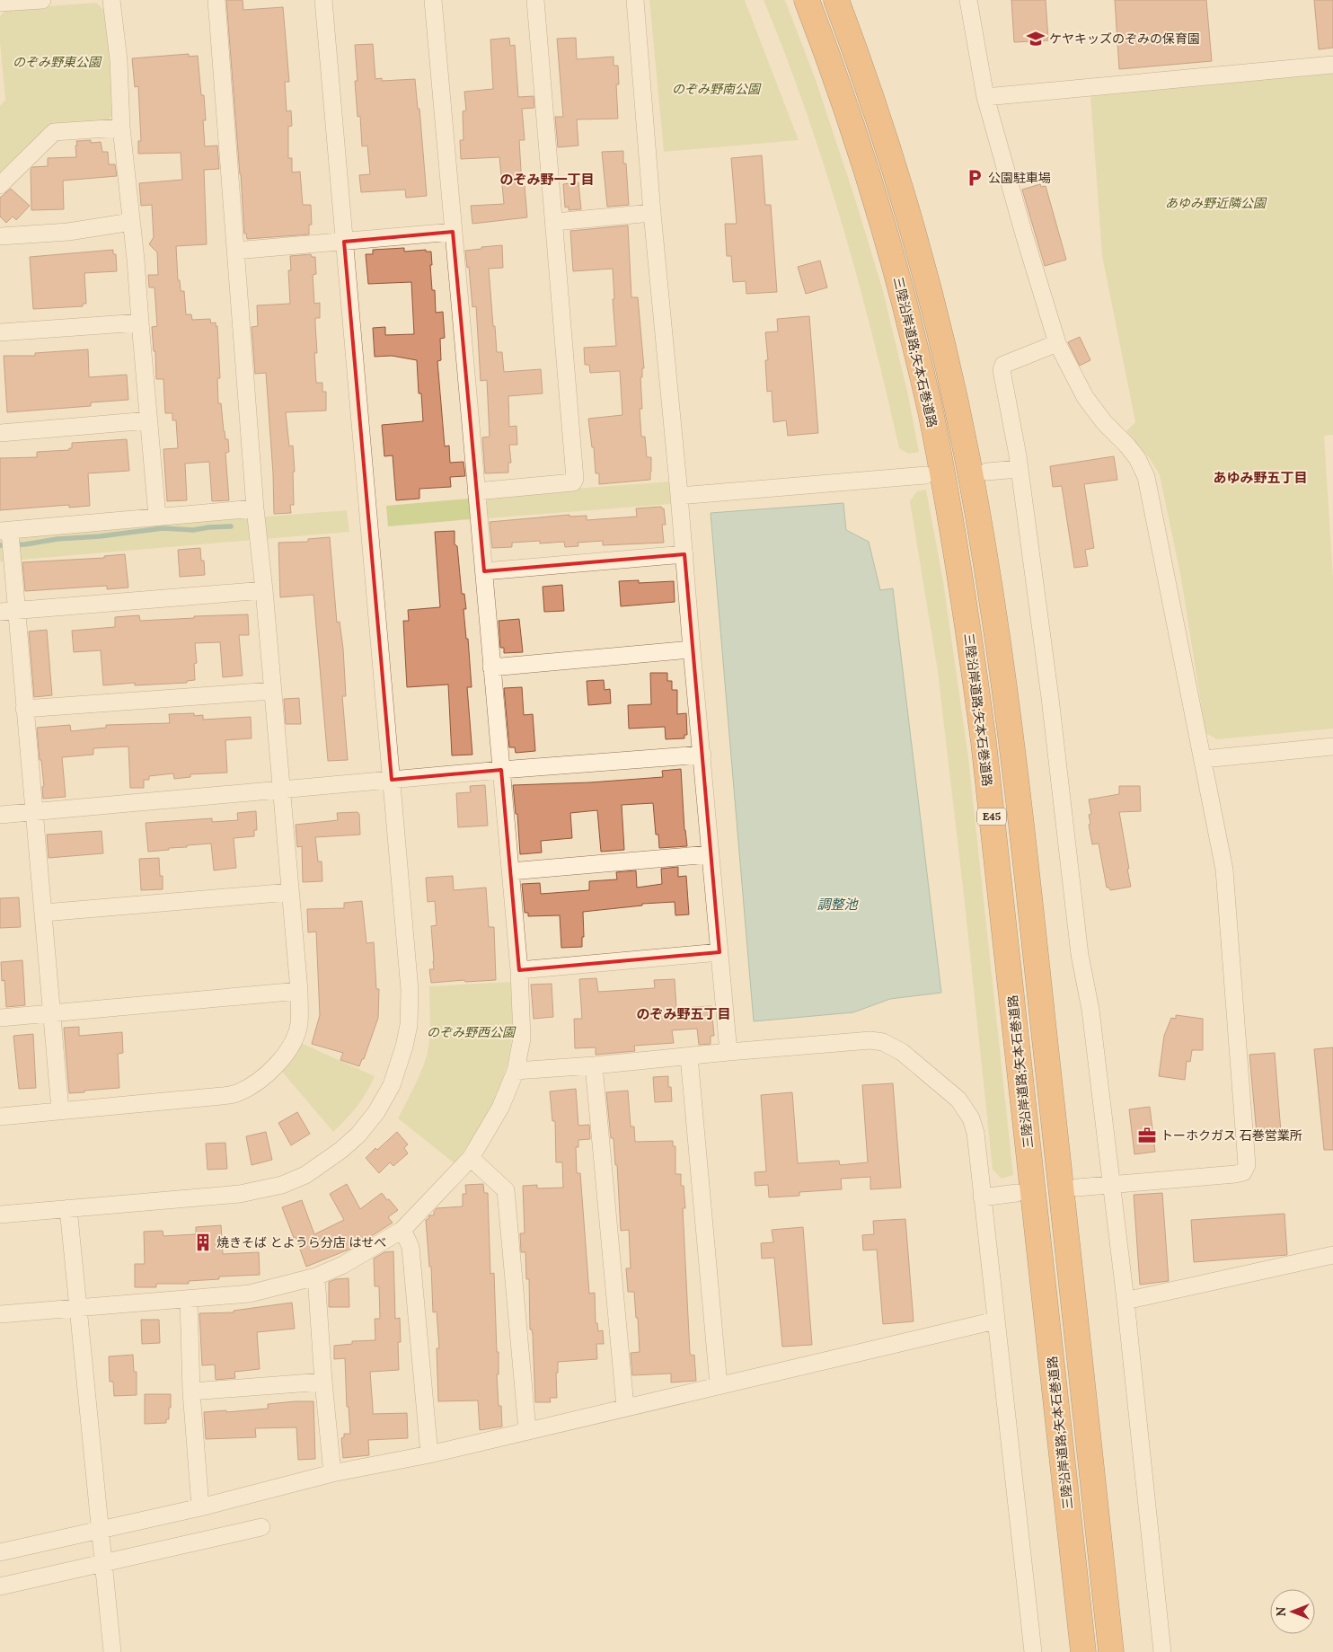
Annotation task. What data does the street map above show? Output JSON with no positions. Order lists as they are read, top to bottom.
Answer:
{
  "streets": {
    "highway": ["三陸沿岸道路;矢本石巻道路", "E45"]
  },
  "districts": ["のぞみ野一丁目", "あゆみ野五丁目", "のぞみ野五丁目"],
  "water": ["調整池"],
  "parks": [
    "のぞみ野東公園",
    "のぞみ野南公園",
    "あゆみ野近隣公園",
    "のぞみ野西公園"
  ],
  "places": {
    "school or university": ["ケヤキッズのぞみの保育園"],
    "parking": ["公園駐車場"],
    "office": ["トーホクガス 石巻営業所"],
    "building": ["焼きそば とようら分店 はせべ"]
  },
  "north": "left"
}
